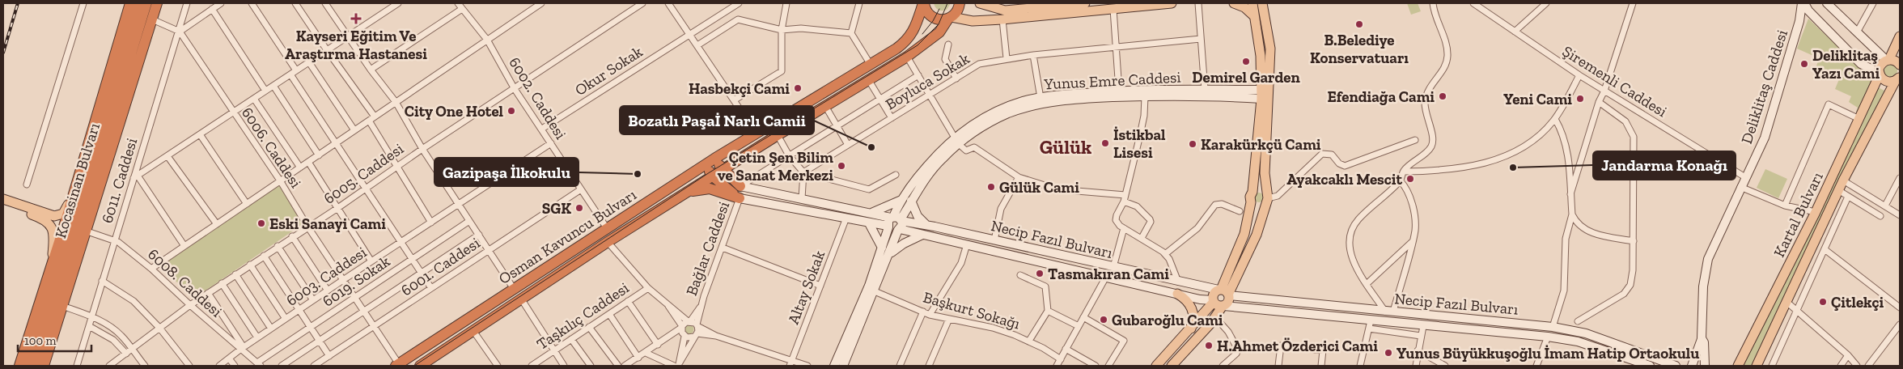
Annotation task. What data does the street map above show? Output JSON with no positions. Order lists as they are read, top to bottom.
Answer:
{
  "streets": {
    "highway": ["Kocasinan Bulvarı", "Osman Kavuncu Bulvarı"],
    "main road": ["Kartal Bulvarı"],
    "street": [
      "Okur Sokak",
      "Yunus Emre Caddesi",
      "Boyluca Sokak",
      "Şiremenli Caddesi",
      "Deliklitaş Caddesi",
      "6002. Caddesi",
      "6006. Caddesi",
      "6005. Caddesi",
      "6011. Caddesi",
      "Necip Fazıl Bulvarı",
      "Bağlar Caddesi",
      "6001. Caddesi",
      "6003. Caddesi",
      "6019. Sokak",
      "6008. Caddesi",
      "Altay Sokak",
      "Başkurt Sokağı",
      "Taşkılıç Caddesi"
    ]
  },
  "crossings": [
    ["Okur Sokak", "6002. Caddesi"],
    ["Yunus Emre Caddesi", "Necip Fazıl Bulvarı"],
    ["Yunus Emre Caddesi", "Başkurt Sokağı"],
    ["Şiremenli Caddesi", "Deliklitaş Caddesi"],
    ["6002. Caddesi", "6005. Caddesi"],
    ["6002. Caddesi", "Osman Kavuncu Bulvarı"],
    ["6002. Caddesi", "6001. Caddesi"],
    ["6002. Caddesi", "6003. Caddesi"],
    ["6006. Caddesi", "6005. Caddesi"],
    ["6006. Caddesi", "6011. Caddesi"],
    ["6006. Caddesi", "Osman Kavuncu Bulvarı"],
    ["6006. Caddesi", "6001. Caddesi"],
    ["6006. Caddesi", "6003. Caddesi"],
    ["6006. Caddesi", "6019. Sokak"],
    ["6005. Caddesi", "6008. Caddesi"],
    ["6011. Caddesi", "6008. Caddesi"],
    ["Necip Fazıl Bulvarı", "Bağlar Caddesi"],
    ["Necip Fazıl Bulvarı", "Altay Sokak"],
    ["6003. Caddesi", "6008. Caddesi"],
    ["6019. Sokak", "6008. Caddesi"]
  ],
  "districts": ["Gülük"],
  "places": {
    "health": ["Kayseri Eğitim Ve Araştırma Hastanesi"],
    "other": [
      "B.Belediye Konservatuarı",
      "Demirel Garden",
      "Deliklitaş Yazı Cami",
      "Hasbekçi Cami",
      "Efendiağa Cami",
      "Yeni Cami",
      "City One Hotel",
      "İstikbal Lisesi",
      "Karakürkçü Cami",
      "Bozatlı Paşaİ Narlı Camii",
      "Çetin Şen Bilim ve Sanat Merkezi",
      "Jandarma Konağı",
      "Gazipaşa İlkokulu",
      "Ayakcaklı Mescit",
      "Gülük Cami",
      "SGK",
      "Eski Sanayi Cami",
      "Tasmakıran Cami",
      "Çitlekçi",
      "Gubaroğlu Cami",
      "H.Ahmet Özderici Cami",
      "Yunus Büyükkuşoğlu İmam Hatip Ortaokulu"
    ]
  },
  "scale_bar": "100 m"
}
